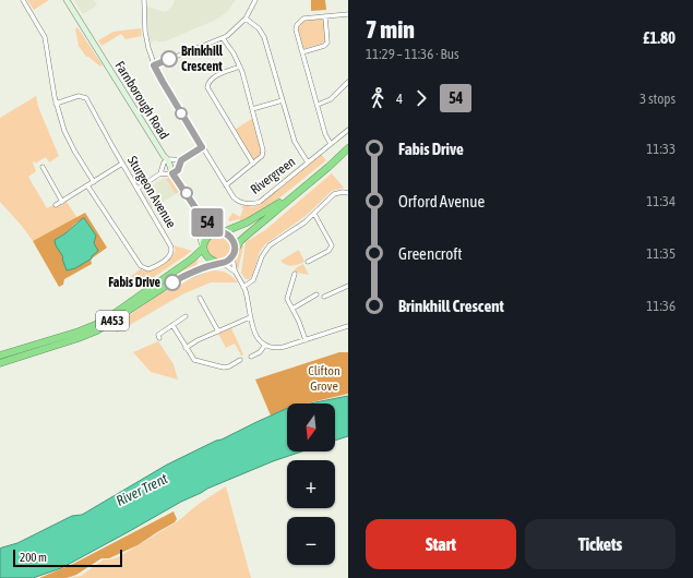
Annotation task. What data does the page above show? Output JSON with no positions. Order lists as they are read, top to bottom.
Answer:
{
  "streets": {
    "highway": ["A453"],
    "street": ["Farnborough Road", "Rivergreen", "Sturgeon Avenue"]
  },
  "crossings": [
    ["Farnborough Road", "A453"]
  ],
  "water": ["River Trent"],
  "parks": ["Clifton Grove"],
  "places": ["Brinkhill Crescent", "Fabis Drive"],
  "lines": ["bus line 54"],
  "scale_bar": "200 m",
  "north": "bottom",
  "page": {
    "on_map": "54",
    "heading": ["7 min", "11:29 – 11:36 · Bus", "£1.80"],
    "legs": ["4", "54", "3 stops"],
    "list": [
      {
        "name": "Fabis Drive",
        "value": "11:33"
      },
      {
        "name": "Orford Avenue",
        "value": "11:34"
      },
      {
        "name": "Greencroft",
        "value": "11:35"
      },
      {
        "name": "Brinkhill Crescent",
        "value": "11:36"
      }
    ],
    "map_buttons": ["+", "−"],
    "buttons": ["Start", "Tickets"],
    "scale": "200 m"
  }
}
